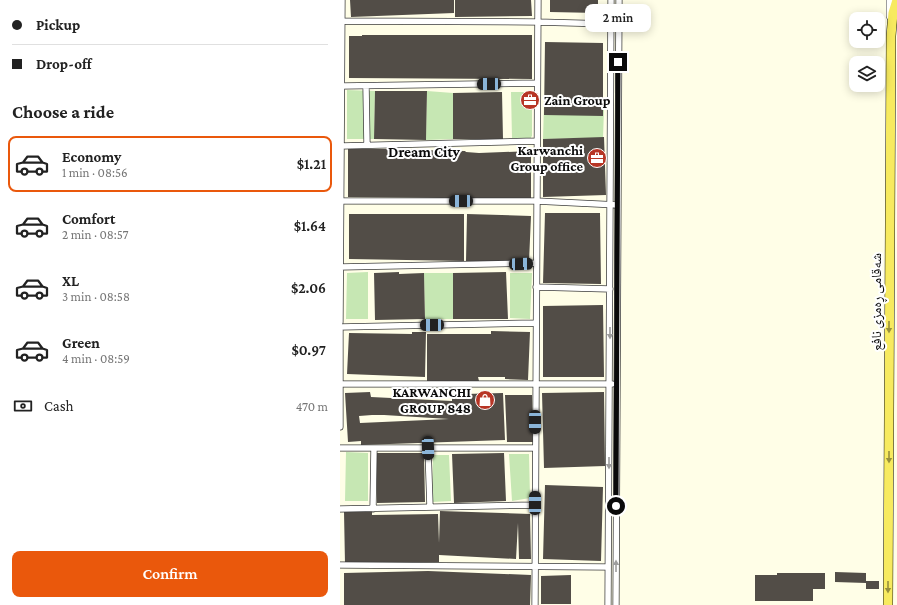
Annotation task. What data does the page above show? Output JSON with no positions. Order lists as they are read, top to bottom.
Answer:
{
  "streets": {
    "main road": ["شەقامی ڕەمزی نافع"]
  },
  "one_way": ["شەقامی ڕەمزی نافع"],
  "districts": ["Dream City"],
  "places": {
    "office": ["Zain Group", "Karwanchi Group office"],
    "shop": ["KARWANCHI GROUP 848"]
  },
  "page": {
    "banner": ["Pickup", "Drop-off"],
    "bubble": "2 min",
    "heading": "Choose a ride",
    "list": [
      {
        "name": "Economy",
        "note": "1 min · 08:56",
        "value": "$1.21"
      },
      {
        "name": "Comfort",
        "note": "2 min · 08:57",
        "value": "$1.64"
      },
      {
        "name": "XL",
        "note": "3 min · 08:58",
        "value": "$2.06"
      },
      {
        "name": "Green",
        "note": "4 min · 08:59",
        "value": "$0.97"
      }
    ],
    "pay": ["Cash", "470 m"],
    "buttons": "Confirm"
  }
}
